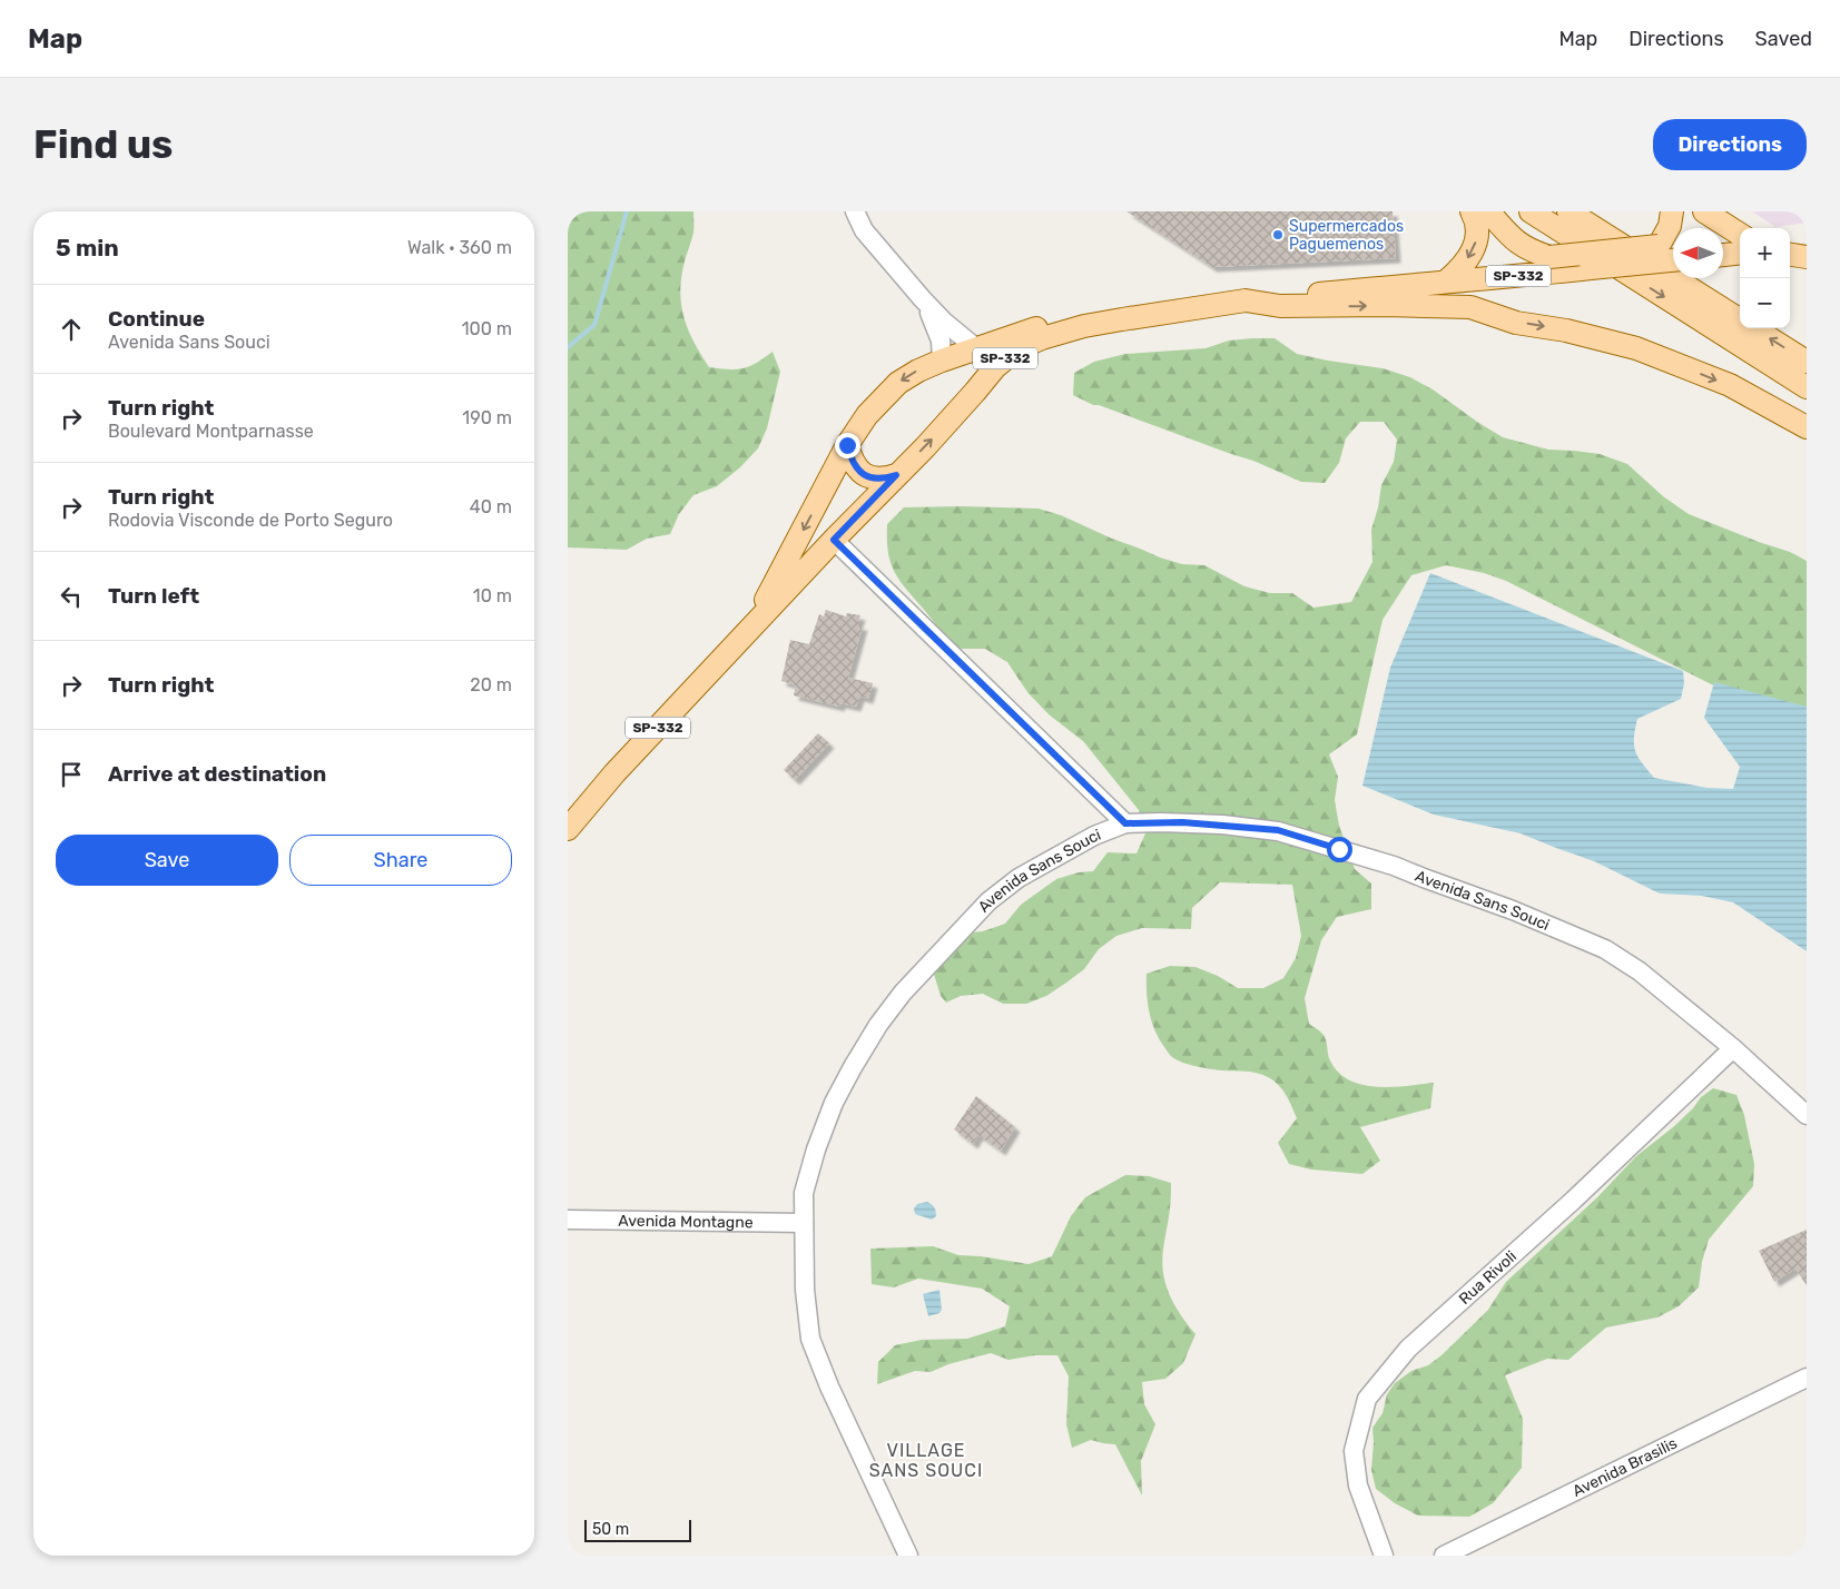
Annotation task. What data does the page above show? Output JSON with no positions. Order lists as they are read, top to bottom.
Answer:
{
  "streets": {
    "main road": ["SP-332"],
    "street": [
      "Avenida Sans Souci",
      "Avenida Montagne",
      "Rua Rivoli",
      "Avenida Brasilis"
    ]
  },
  "crossings": [
    ["Avenida Sans Souci", "Avenida Montagne"],
    ["Avenida Sans Souci", "Rua Rivoli"]
  ],
  "districts": ["VILLAGE SANS SOUCI"],
  "places": ["Supermercados Paguemenos"],
  "scale_bar": "50 m",
  "north": "left",
  "page": {
    "header": "Map",
    "nav": ["Map", "Directions", "Saved"],
    "buttons": [
      "Directions",
      ["Save", "Share"]
    ],
    "title": "Find us",
    "heading": ["5 min", "Walk · 360 m"],
    "map_buttons": ["+", "−"],
    "list": [
      ["Continue", "Avenida Sans Souci", "100 m"],
      ["Turn right", "Boulevard Montparnasse", "190 m"],
      ["Turn right", "Rodovia Visconde de Porto Seguro", "40 m"],
      ["Turn left", "10 m"],
      ["Turn right", "20 m"],
      "Arrive at destination"
    ],
    "scale": "50 m"
  }
}
